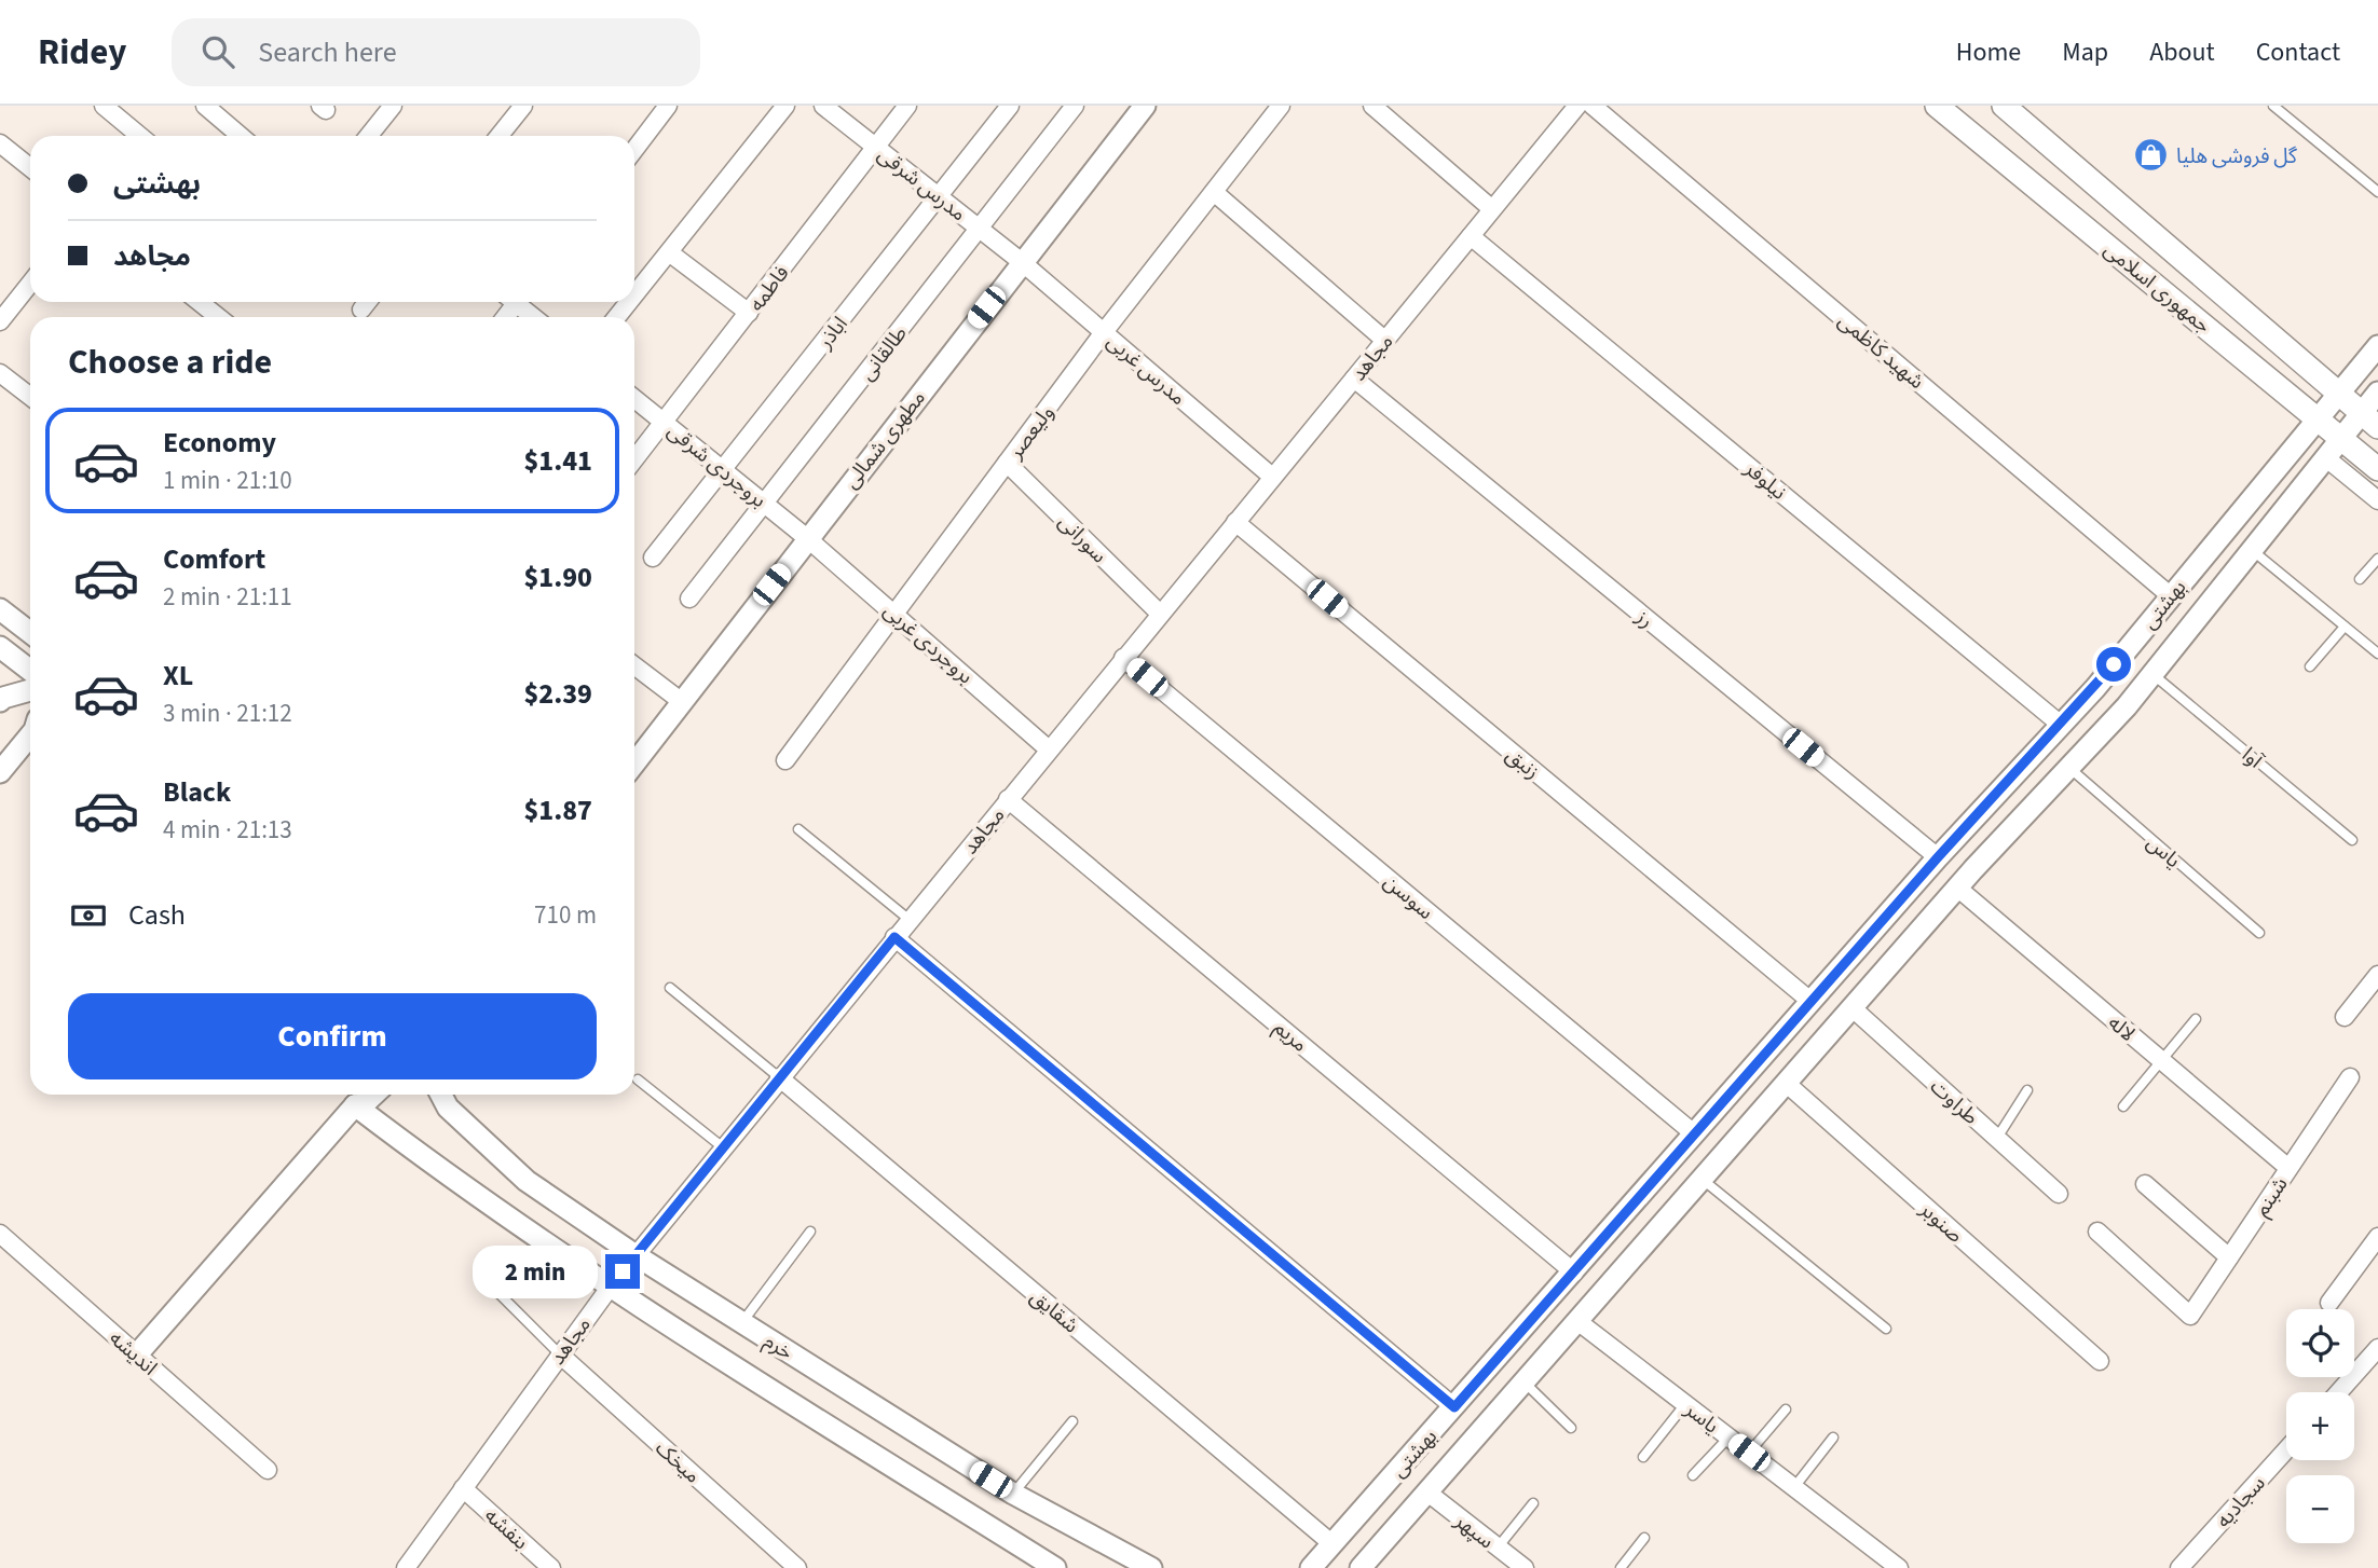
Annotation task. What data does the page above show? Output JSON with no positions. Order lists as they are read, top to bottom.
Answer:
{
  "streets": {
    "main road": ["جمهوری اسلامی"],
    "street": [
      "مدرس شرقی",
      "فاطمه",
      "اباذر",
      "شهید کاظمی",
      "طالقانی",
      "مجاهد",
      "مدرس غربی",
      "ولیعصر",
      "مطهری شمالی",
      "بروجردی شرقی",
      "نیلوفر",
      "سورانی",
      "بهشتی",
      "رز",
      "بروجردی غربی",
      "زنبق",
      "سوسن",
      "لاله",
      "مریم",
      "طراوت",
      "شبنم",
      "صنوبر",
      "شقایق",
      "خرم",
      "اندیشه",
      "یاسر",
      "میخک",
      "سجادیه",
      "بنفشه",
      "سپهر"
    ],
    "lane": ["آوا", "یاس"]
  },
  "crossings": [
    ["مدرس شرقی", "فاطمه"],
    ["مدرس شرقی", "اباذر"],
    ["مدرس شرقی", "طالقانی"],
    ["مدرس شرقی", "مدرس غربی"],
    ["مدرس شرقی", "مطهری شمالی"],
    ["جمهوری اسلامی", "بهشتی"],
    ["فاطمه", "بروجردی شرقی"],
    ["اباذر", "بروجردی شرقی"],
    ["شهید کاظمی", "بهشتی"],
    ["طالقانی", "بروجردی شرقی"],
    ["مجاهد", "مدرس غربی"],
    ["مجاهد", "نیلوفر"],
    ["مجاهد", "سورانی"],
    ["مجاهد", "رز"],
    ["مجاهد", "بروجردی غربی"],
    ["مجاهد", "زنبق"],
    ["مجاهد", "سوسن"],
    ["مجاهد", "مریم"],
    ["مجاهد", "شقایق"],
    ["مجاهد", "خرم"],
    ["مجاهد", "میخک"],
    ["مجاهد", "بنفشه"],
    ["مدرس غربی", "ولیعصر"],
    ["مدرس غربی", "مطهری شمالی"],
    ["ولیعصر", "سورانی"],
    ["ولیعصر", "بروجردی غربی"],
    ["مطهری شمالی", "بروجردی شرقی"],
    ["مطهری شمالی", "بروجردی غربی"],
    ["بروجردی شرقی", "بروجردی غربی"],
    ["نیلوفر", "بهشتی"],
    ["بهشتی", "رز"],
    ["بهشتی", "آوا"],
    ["بهشتی", "زنبق"],
    ["بهشتی", "یاس"],
    ["بهشتی", "سوسن"],
    ["بهشتی", "لاله"],
    ["بهشتی", "مریم"],
    ["بهشتی", "طراوت"],
    ["بهشتی", "صنوبر"],
    ["بهشتی", "شقایق"],
    ["بهشتی", "یاسر"],
    ["بهشتی", "سپهر"],
    ["لاله", "شبنم"]
  ],
  "places": {
    "shop": ["گل فروشی هلیا"]
  },
  "page": {
    "header": "Ridey",
    "search": "Search here",
    "nav": [
      "Home",
      "Map",
      "About",
      "Contact"
    ],
    "banner": ["بهشتی", "مجاهد"],
    "heading": "Choose a ride",
    "list": [
      {
        "name": "Economy",
        "note": "1 min · 21:10",
        "value": "$1.41"
      },
      {
        "name": "Comfort",
        "note": "2 min · 21:11",
        "value": "$1.90"
      },
      {
        "name": "XL",
        "note": "3 min · 21:12",
        "value": "$2.39"
      },
      {
        "name": "Black",
        "note": "4 min · 21:13",
        "value": "$1.87"
      }
    ],
    "pay": ["Cash", "710 m"],
    "buttons": "Confirm",
    "bubble": "2 min",
    "map_buttons": ["+", "−"]
  }
}
